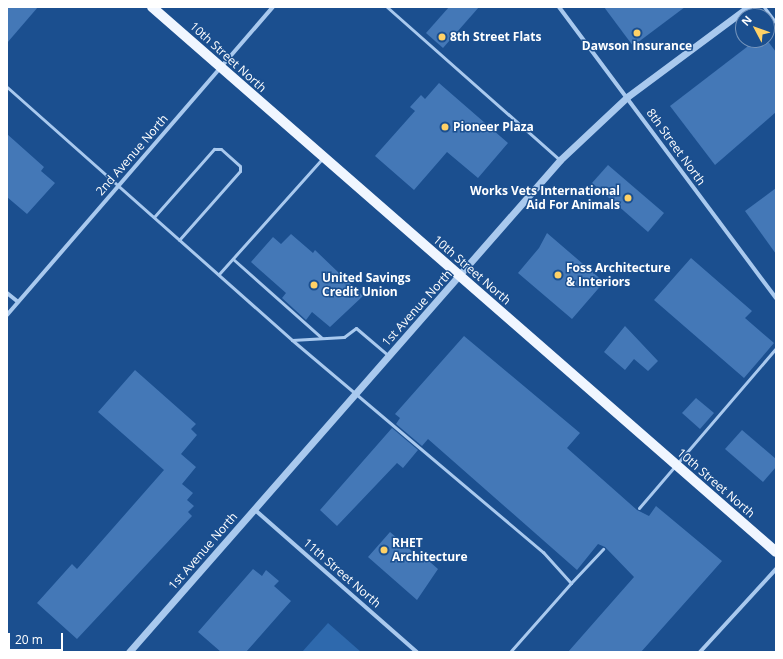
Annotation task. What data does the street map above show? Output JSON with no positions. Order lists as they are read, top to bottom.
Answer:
{
  "streets": {
    "main road": ["10th Street North"],
    "street": [
      "8th Street North",
      "2nd Avenue North",
      "1st Avenue North",
      "11th Street North"
    ]
  },
  "crossings": [
    ["10th Street North", "2nd Avenue North"],
    ["10th Street North", "1st Avenue North"],
    ["8th Street North", "1st Avenue North"],
    ["1st Avenue North", "11th Street North"]
  ],
  "places": [
    "Dawson Insurance",
    "8th Street Flats",
    "Pioneer Plaza",
    "Works Vets International Aid For Animals",
    "Foss Architecture & Interiors",
    "United Savings Credit Union",
    "RHET Architecture"
  ],
  "scale_bar": "20 m",
  "north": "top left"
}
